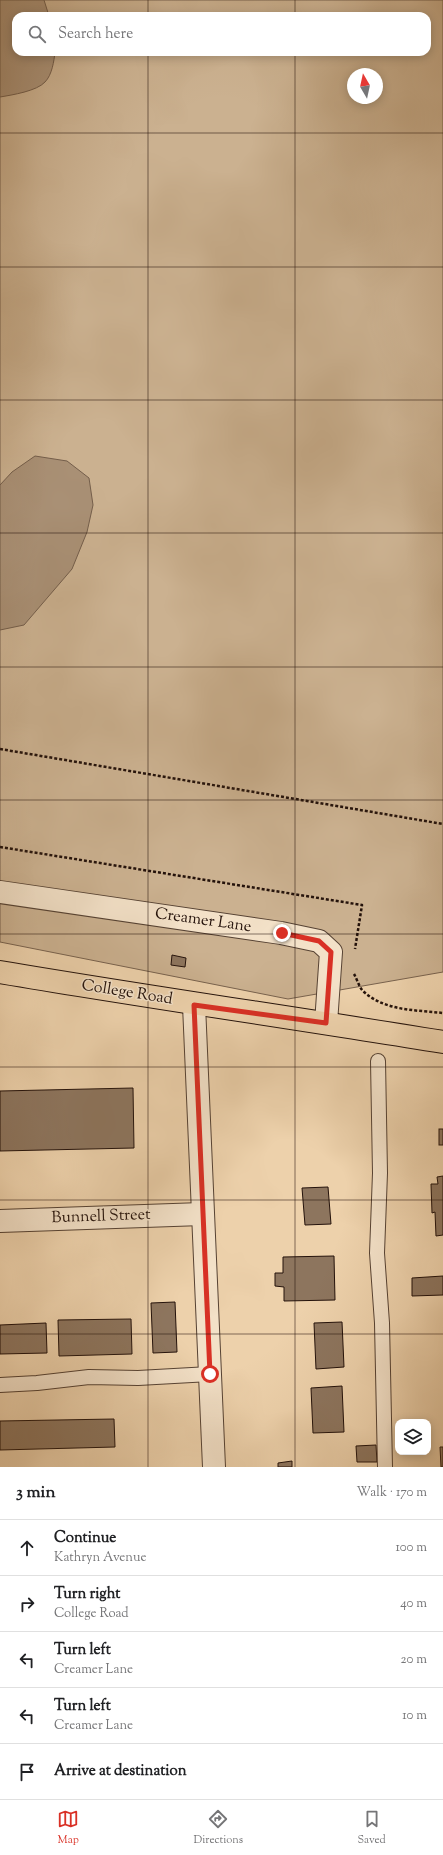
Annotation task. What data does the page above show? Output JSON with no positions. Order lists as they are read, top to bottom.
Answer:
{
  "streets": {
    "main road": ["College Road"],
    "street": ["Creamer Lane", "Bunnell Street"]
  },
  "crossings": [
    ["Creamer Lane", "College Road"]
  ],
  "north": "top",
  "page": {
    "search": "Search here",
    "heading": ["3 min", "Walk · 170 m"],
    "list": [
      ["Continue", "Kathryn Avenue", "100 m"],
      ["Turn right", "College Road", "40 m"],
      ["Turn left", "Creamer Lane", "20 m"],
      ["Turn left", "Creamer Lane", "10 m"],
      "Arrive at destination"
    ],
    "nav": ["Map", "Directions", "Saved"]
  }
}
